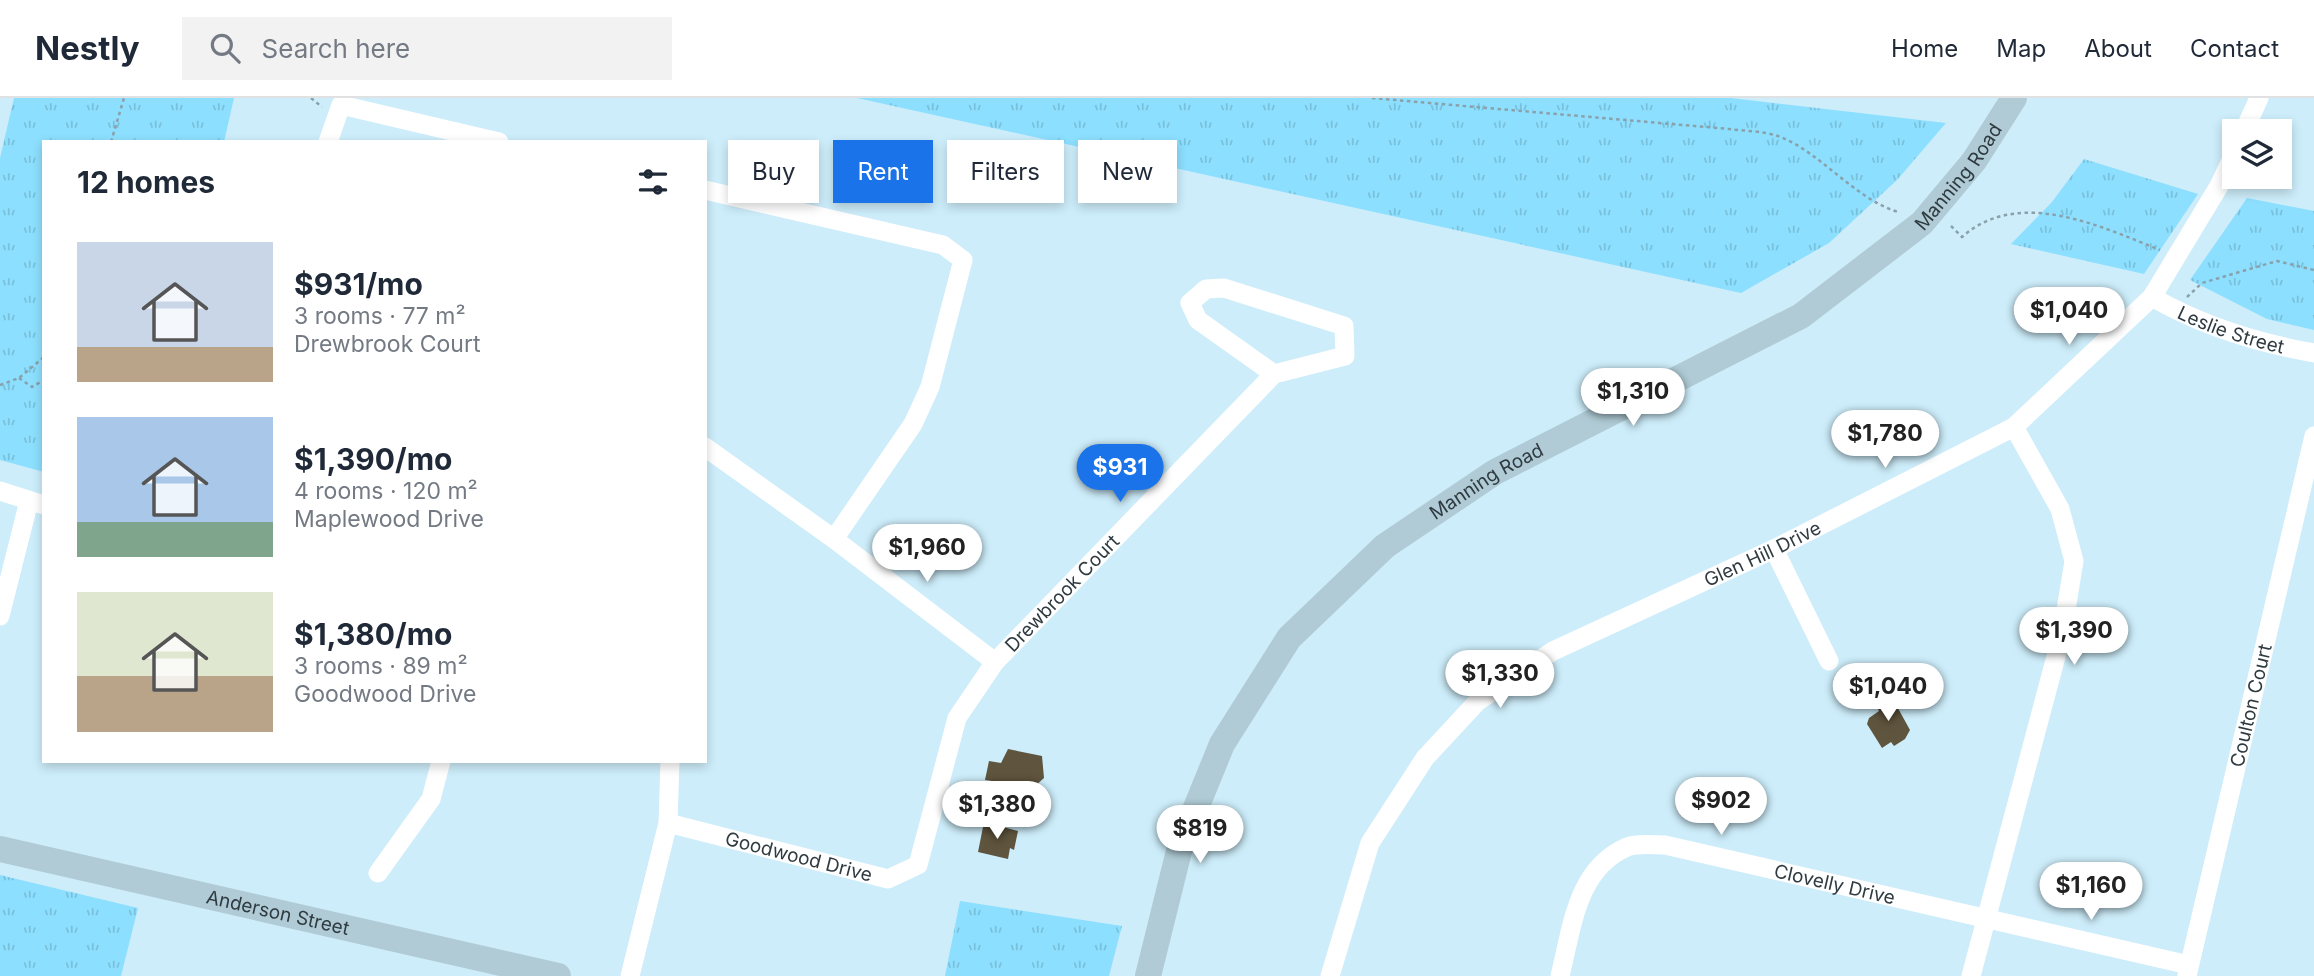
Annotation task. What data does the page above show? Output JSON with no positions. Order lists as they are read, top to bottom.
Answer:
{
  "streets": {
    "main road": ["Manning Road", "Anderson Street"],
    "street": [
      "Leslie Street",
      "Glen Hill Drive",
      "Drewbrook Court",
      "Coulton Court",
      "Goodwood Drive",
      "Clovelly Drive"
    ]
  },
  "crossings": [
    ["Leslie Street", "Glen Hill Drive"],
    ["Drewbrook Court", "Goodwood Drive"],
    ["Coulton Court", "Clovelly Drive"]
  ],
  "page": {
    "header": "Nestly",
    "search": "Search here",
    "nav": [
      "Home",
      "Map",
      "About",
      "Contact"
    ],
    "chip": [
      "Buy",
      "Rent",
      "Filters",
      "New"
    ],
    "heading": "12 homes",
    "list": [
      {
        "name": "$931/mo",
        "note": "3 rooms · 77 m² · Drewbrook Court"
      },
      {
        "name": "$1,390/mo",
        "note": "4 rooms · 120 m² · Maplewood Drive"
      },
      {
        "name": "$1,380/mo",
        "note": "3 rooms · 89 m² · Goodwood Drive"
      }
    ],
    "price": [
      "$1,040",
      "$1,310",
      "$1,780",
      "$931",
      "$1,960",
      "$1,390",
      "$1,330",
      "$1,040",
      "$902",
      "$1,380",
      "$819",
      "$1,160"
    ]
  }
}
